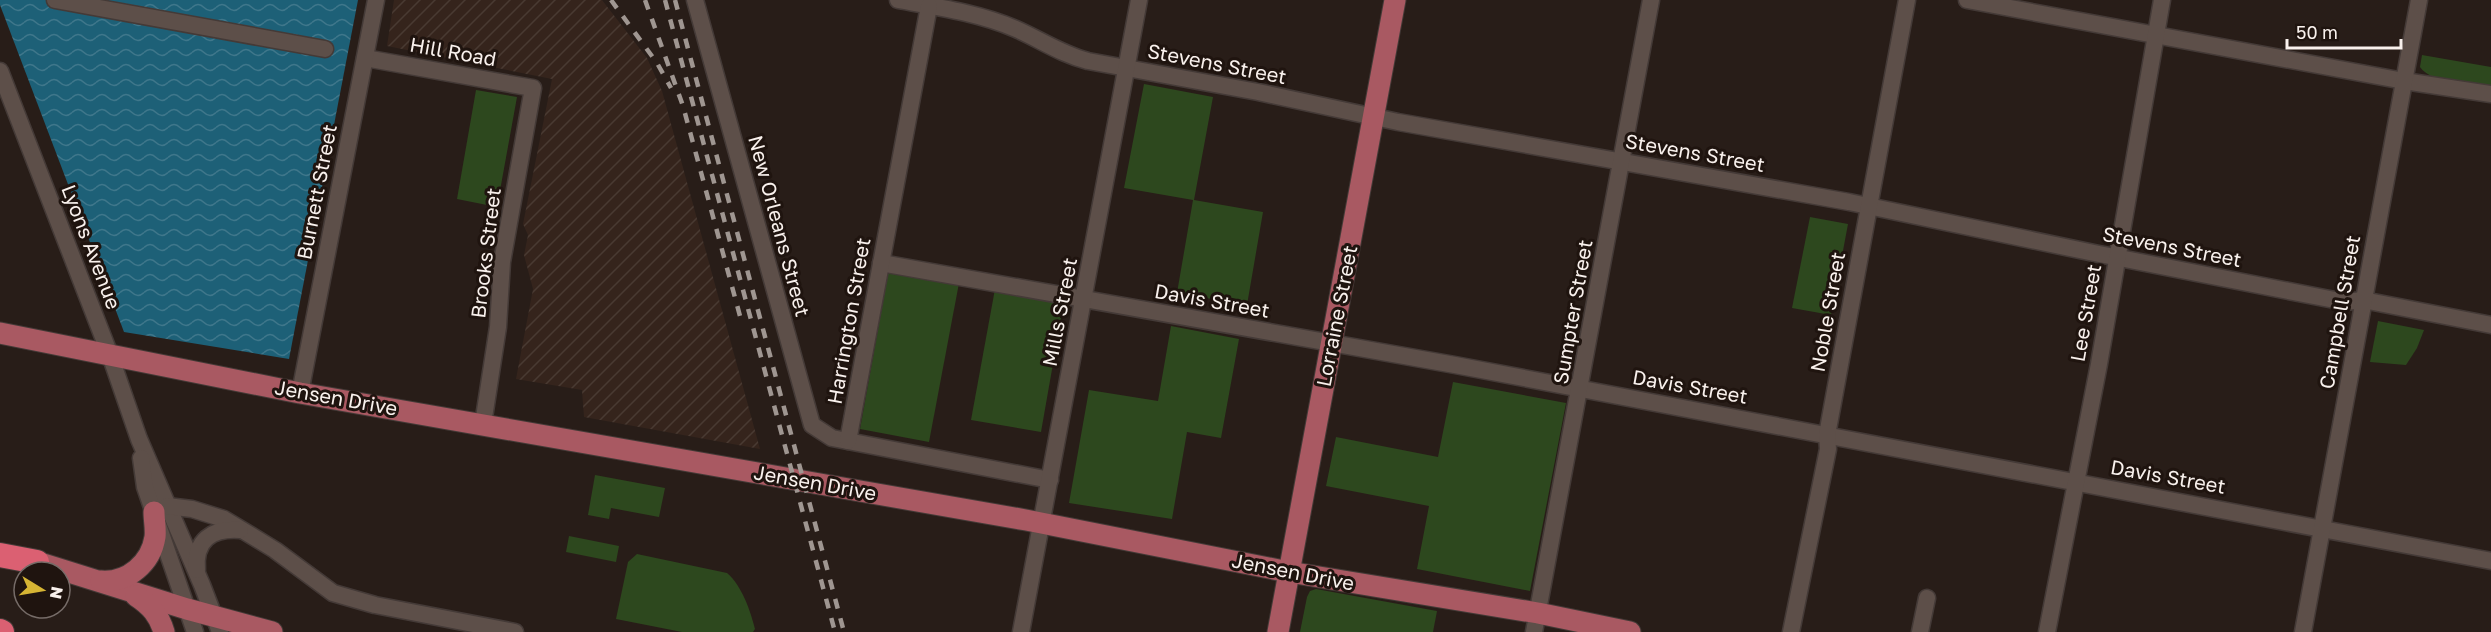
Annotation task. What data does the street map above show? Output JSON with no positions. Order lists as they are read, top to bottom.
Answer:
{
  "streets": {
    "main road": ["Lorraine Street", "Jensen Drive"],
    "street": [
      "Hill Road",
      "Stevens Street",
      "Burnett Street",
      "New Orleans Street",
      "Lyons Avenue",
      "Brooks Street",
      "Davis Street",
      "Mills Street",
      "Sumpter Street",
      "Noble Street",
      "Campbell Street",
      "Lee Street",
      "Harrington Street"
    ]
  },
  "crossings": [
    ["Hill Road", "Burnett Street"],
    ["Hill Road", "Brooks Street"],
    ["Stevens Street", "Mills Street"],
    ["Stevens Street", "Sumpter Street"],
    ["Stevens Street", "Noble Street"],
    ["Stevens Street", "Campbell Street"],
    ["Stevens Street", "Lee Street"],
    ["Stevens Street", "Lorraine Street"],
    ["Stevens Street", "Harrington Street"],
    ["Burnett Street", "Jensen Drive"],
    ["New Orleans Street", "Harrington Street"],
    ["Lyons Avenue", "Jensen Drive"],
    ["Brooks Street", "Jensen Drive"],
    ["Davis Street", "Mills Street"],
    ["Davis Street", "Sumpter Street"],
    ["Davis Street", "Noble Street"],
    ["Davis Street", "Campbell Street"],
    ["Davis Street", "Lee Street"],
    ["Davis Street", "Lorraine Street"],
    ["Davis Street", "Harrington Street"],
    ["Mills Street", "Jensen Drive"],
    ["Sumpter Street", "Jensen Drive"],
    ["Lorraine Street", "Jensen Drive"]
  ],
  "scale_bar": "50 m",
  "north": "right"
}
